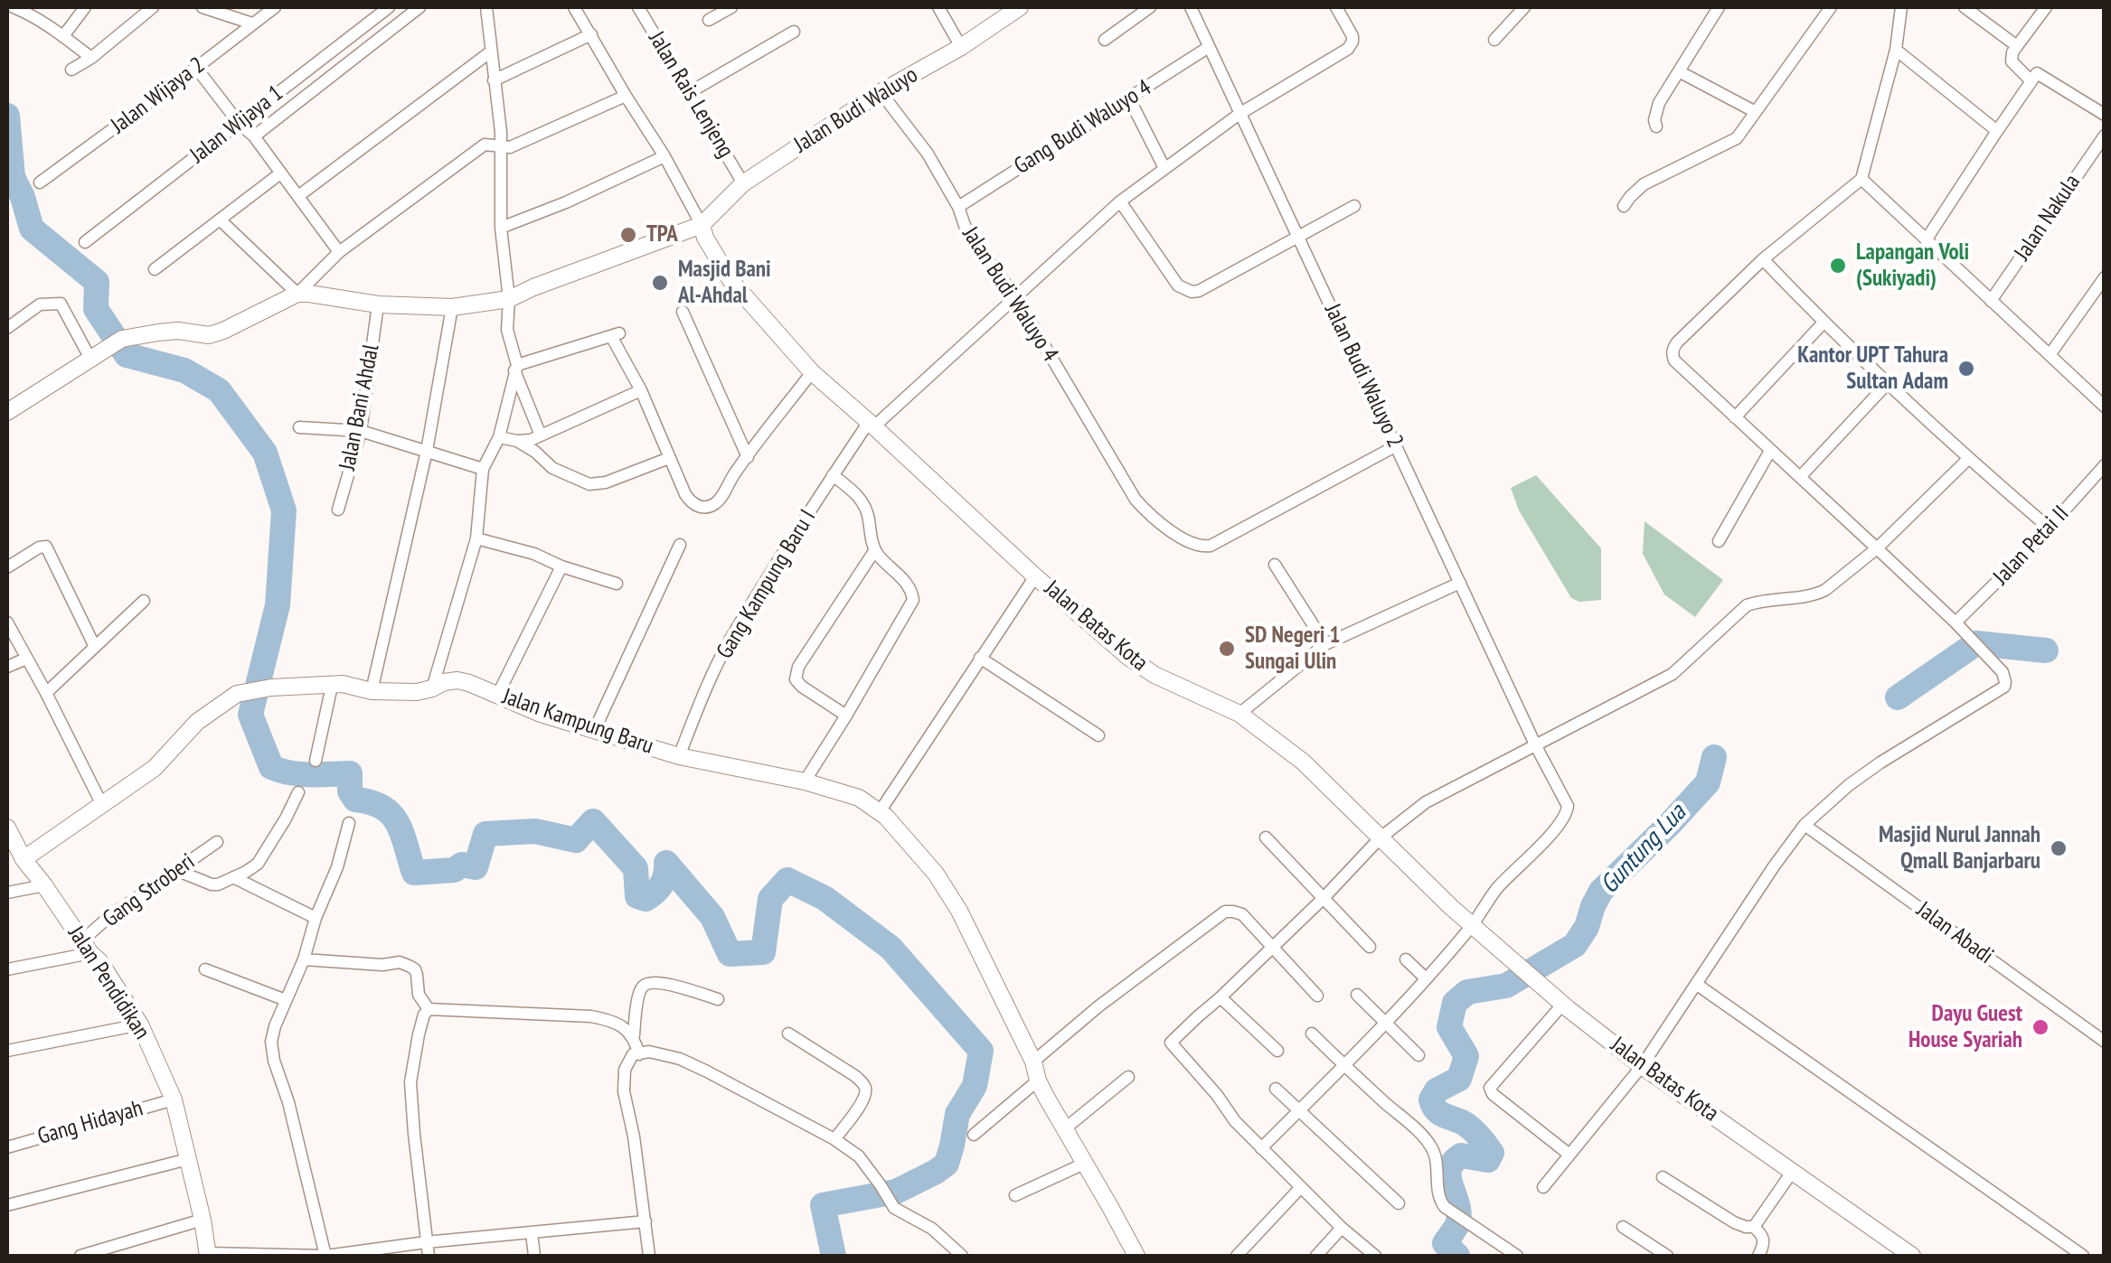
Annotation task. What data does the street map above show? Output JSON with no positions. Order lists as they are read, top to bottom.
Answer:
{
  "streets": {
    "street": [
      "Jalan Rais Lenjeng",
      "Jalan Wijaya 2",
      "Jalan Budi Waluyo",
      "Jalan Wijaya 1",
      "Gang Budi Waluyo 4",
      "Jalan Nakula",
      "Jalan Budi Waluyo 4",
      "Jalan Budi Waluyo 2",
      "Jalan Bani Ahdal",
      "Jalan Petai II",
      "Gang Kampung Baru I",
      "Jalan Batas Kota",
      "Jalan Kampung Baru",
      "Gang Stroberi",
      "Jalan Abadi",
      "Jalan Pendidikan",
      "Gang Hidayah"
    ]
  },
  "crossings": [
    ["Jalan Rais Lenjeng", "Jalan Budi Waluyo"],
    ["Jalan Budi Waluyo", "Jalan Budi Waluyo 4"],
    ["Jalan Budi Waluyo", "Jalan Batas Kota"],
    ["Gang Budi Waluyo 4", "Jalan Budi Waluyo 4"],
    ["Gang Budi Waluyo 4", "Jalan Budi Waluyo 2"],
    ["Jalan Budi Waluyo 4", "Jalan Budi Waluyo 2"],
    ["Jalan Budi Waluyo 4", "Gang Kampung Baru I"],
    ["Jalan Budi Waluyo 2", "Gang Kampung Baru I"],
    ["Jalan Budi Waluyo 2", "Jalan Batas Kota"],
    ["Gang Kampung Baru I", "Jalan Batas Kota"],
    ["Gang Kampung Baru I", "Jalan Kampung Baru"],
    ["Gang Stroberi", "Jalan Pendidikan"],
    ["Jalan Pendidikan", "Gang Hidayah"]
  ],
  "water": ["Guntung Lua"],
  "places": [
    "TPA",
    "Lapangan Voli (Sukiyadi)",
    "Masjid Bani Al-Ahdal",
    "Kantor UPT Tahura Sultan Adam",
    "SD Negeri 1 Sungai Ulin",
    "Masjid Nurul Jannah Qmall Banjarbaru",
    "Dayu Guest House Syariah"
  ]
}
